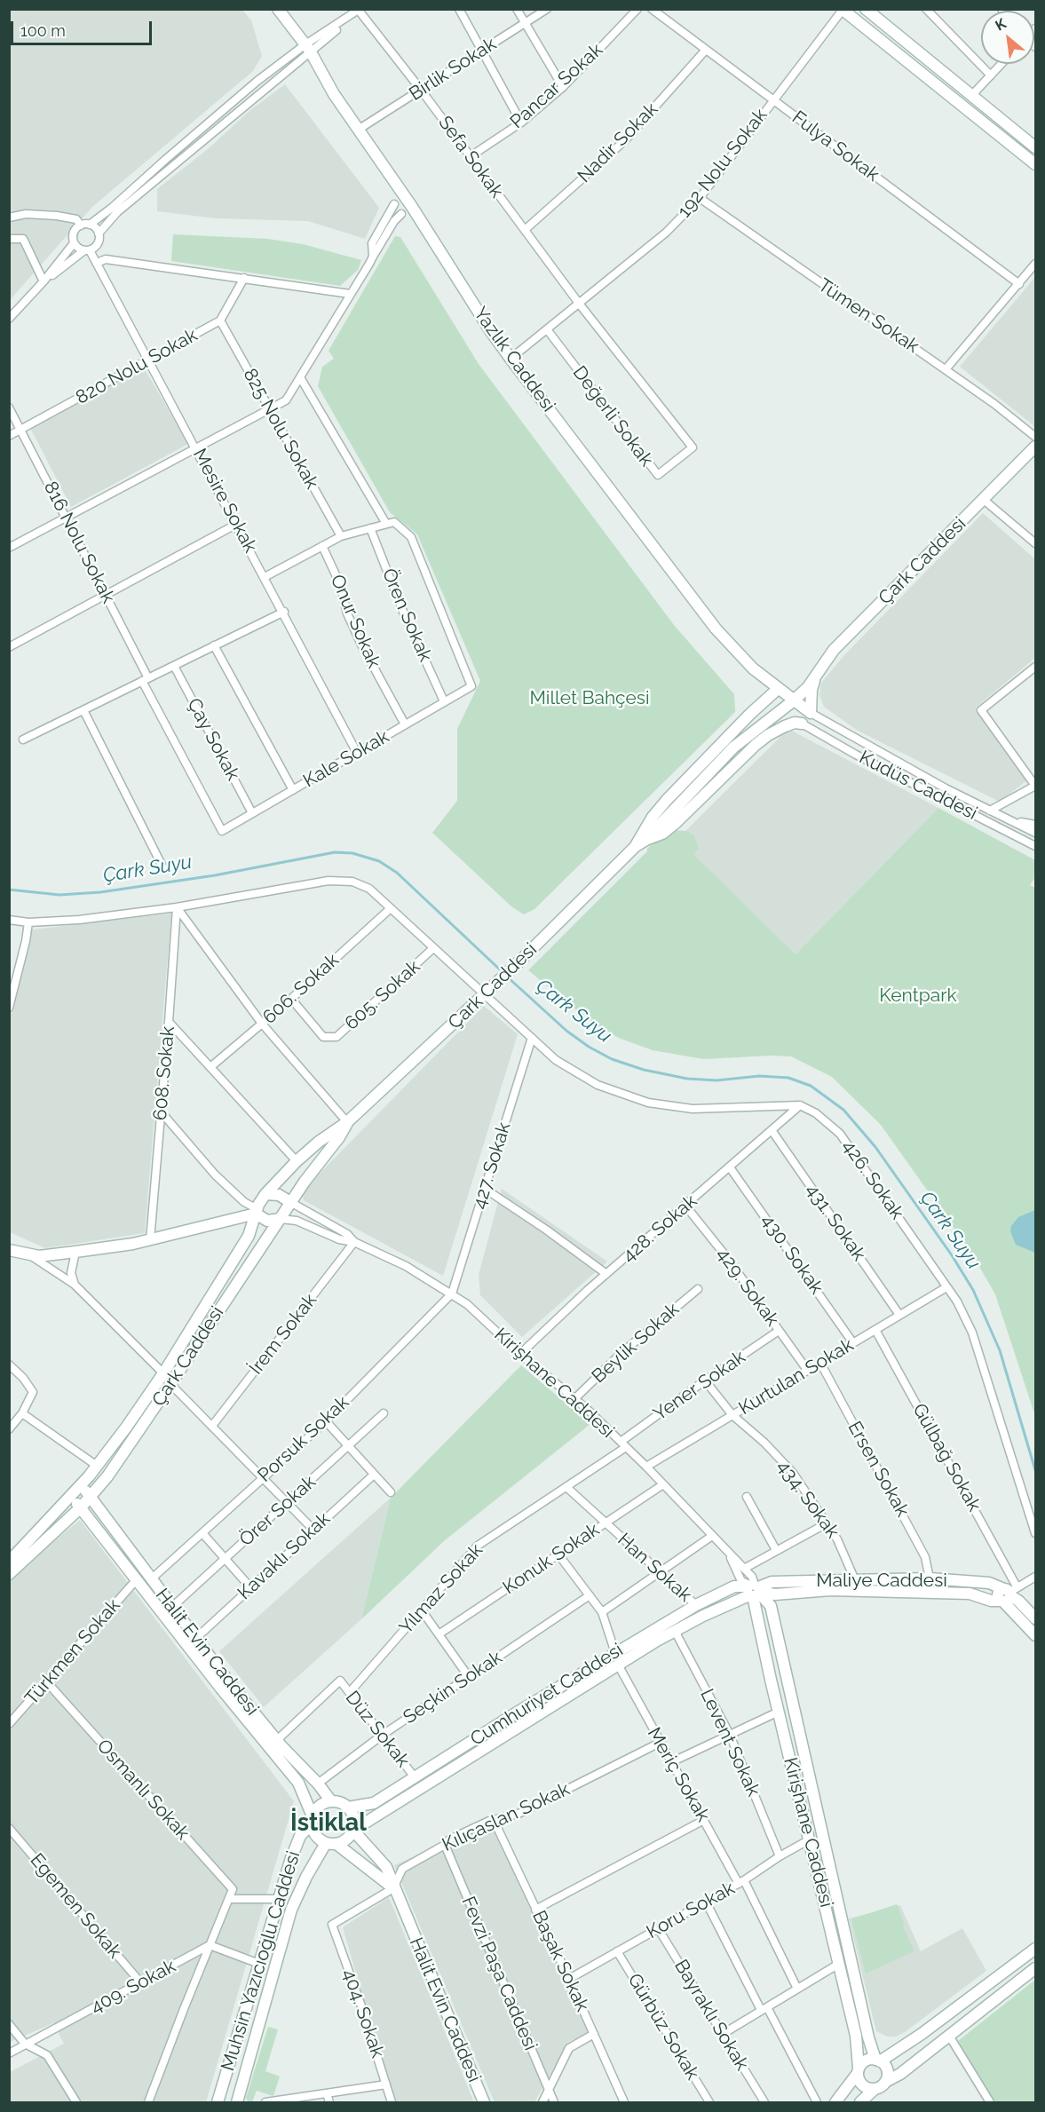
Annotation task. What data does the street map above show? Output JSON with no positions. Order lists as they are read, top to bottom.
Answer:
{
  "streets": {
    "main road": [
      "Yazlık Caddesi",
      "Çark Caddesi",
      "Kirişhane Caddesi",
      "Maliye Caddesi",
      "Halit Evin Caddesi",
      "Cumhuriyet Caddesi",
      "Muhsin Yazıcıoğlu Caddesi"
    ],
    "street": [
      "Birlik Sokak",
      "Pancar Sokak",
      "Nadir Sokak",
      "Fulya Sokak",
      "Sefa Sokak",
      "192 Nolu Sokak",
      "Tümen Sokak",
      "820 Nolu Sokak",
      "Değerli Sokak",
      "825 Nolu Sokak",
      "Mesire Sokak",
      "816 Nolu Sokak",
      "Ören Sokak",
      "Onur Sokak",
      "Çay Sokak",
      "Kale Sokak",
      "Kudüs Caddesi",
      "606. Sokak",
      "605. Sokak",
      "608. Sokak",
      "427. Sokak",
      "426. Sokak",
      "431. Sokak",
      "428. Sokak",
      "430. Sokak",
      "429. Sokak",
      "İrem Sokak",
      "Beylik Sokak",
      "Kurtulan Sokak",
      "Yener Sokak",
      "Porsuk Sokak",
      "Gülbağ Sokak",
      "Ersen Sokak",
      "434. Sokak",
      "Örer Sokak",
      "Kavaklı Sokak",
      "Konuk Sokak",
      "Han Sokak",
      "Yılmaz Sokak",
      "Türkmen Sokak",
      "Seçkin Sokak",
      "Düz Sokak",
      "Levent Sokak",
      "Meriç Sokak",
      "Osmanlı Sokak",
      "Kılıçaslan Sokak",
      "Egemen Sokak",
      "Koru Sokak",
      "Başak Sokak",
      "Fevzi Paşa Caddesi",
      "409. Sokak",
      "404. Sokak",
      "Bayraklı Sokak",
      "Gürbüz Sokak"
    ]
  },
  "crossings": [
    ["Birlik Sokak", "Sefa Sokak"],
    ["Birlik Sokak", "Yazlık Caddesi"],
    ["Pancar Sokak", "Sefa Sokak"],
    ["Nadir Sokak", "Fulya Sokak"],
    ["Nadir Sokak", "Sefa Sokak"],
    ["Fulya Sokak", "192 Nolu Sokak"],
    ["Sefa Sokak", "192 Nolu Sokak"],
    ["Sefa Sokak", "Değerli Sokak"],
    ["192 Nolu Sokak", "Tümen Sokak"],
    ["192 Nolu Sokak", "Yazlık Caddesi"],
    ["192 Nolu Sokak", "Değerli Sokak"],
    ["Yazlık Caddesi", "Çark Caddesi"],
    ["820 Nolu Sokak", "825 Nolu Sokak"],
    ["820 Nolu Sokak", "Mesire Sokak"],
    ["820 Nolu Sokak", "816 Nolu Sokak"],
    ["Mesire Sokak", "Kale Sokak"],
    ["816 Nolu Sokak", "Kale Sokak"],
    ["Çark Caddesi", "Kirişhane Caddesi"],
    ["Çark Caddesi", "Halit Evin Caddesi"],
    ["Ören Sokak", "Kale Sokak"],
    ["Onur Sokak", "Kale Sokak"],
    ["Çay Sokak", "Kale Sokak"],
    ["606. Sokak", "605. Sokak"],
    ["427. Sokak", "Kirişhane Caddesi"],
    ["427. Sokak", "Porsuk Sokak"],
    ["426. Sokak", "428. Sokak"],
    ["426. Sokak", "Kurtulan Sokak"],
    ["431. Sokak", "428. Sokak"],
    ["431. Sokak", "Kurtulan Sokak"],
    ["428. Sokak", "430. Sokak"],
    ["428. Sokak", "429. Sokak"],
    ["428. Sokak", "Kirişhane Caddesi"],
    ["430. Sokak", "Kurtulan Sokak"],
    ["429. Sokak", "Kurtulan Sokak"],
    ["429. Sokak", "Yener Sokak"],
    ["İrem Sokak", "Kirişhane Caddesi"],
    ["Beylik Sokak", "Kirişhane Caddesi"],
    ["Kurtulan Sokak", "Kirişhane Caddesi"],
    ["Kurtulan Sokak", "Gülbağ Sokak"],
    ["Kurtulan Sokak", "Ersen Sokak"],
    ["Kurtulan Sokak", "434. Sokak"],
    ["Kirişhane Caddesi", "Yener Sokak"],
    ["Kirişhane Caddesi", "Porsuk Sokak"],
    ["Kirişhane Caddesi", "Konuk Sokak"],
    ["Kirişhane Caddesi", "Maliye Caddesi"],
    ["Kirişhane Caddesi", "Yılmaz Sokak"],
    ["Kirişhane Caddesi", "Cumhuriyet Caddesi"],
    ["Kirişhane Caddesi", "Koru Sokak"],
    ["Yener Sokak", "434. Sokak"],
    ["Yener Sokak", "Yılmaz Sokak"],
    ["Porsuk Sokak", "Türkmen Sokak"],
    ["Porsuk Sokak", "Halit Evin Caddesi"],
    ["Gülbağ Sokak", "Maliye Caddesi"],
    ["Ersen Sokak", "Maliye Caddesi"],
    ["434. Sokak", "Maliye Caddesi"],
    ["Örer Sokak", "Halit Evin Caddesi"],
    ["Kavaklı Sokak", "Halit Evin Caddesi"],
    ["Konuk Sokak", "Han Sokak"],
    ["Han Sokak", "Yılmaz Sokak"],
    ["Han Sokak", "Cumhuriyet Caddesi"],
    ["Maliye Caddesi", "Cumhuriyet Caddesi"],
    ["Yılmaz Sokak", "Düz Sokak"],
    ["Türkmen Sokak", "Halit Evin Caddesi"],
    ["Türkmen Sokak", "Osmanlı Sokak"],
    ["Halit Evin Caddesi", "Seçkin Sokak"],
    ["Halit Evin Caddesi", "Cumhuriyet Caddesi"],
    ["Halit Evin Caddesi", "Düz Sokak"],
    ["Halit Evin Caddesi", "Kılıçaslan Sokak"],
    ["Halit Evin Caddesi", "Muhsin Yazıcıoğlu Caddesi"],
    ["Halit Evin Caddesi", "404. Sokak"],
    ["Seçkin Sokak", "Düz Sokak"],
    ["Cumhuriyet Caddesi", "Düz Sokak"],
    ["Cumhuriyet Caddesi", "Levent Sokak"],
    ["Cumhuriyet Caddesi", "Meriç Sokak"],
    ["Cumhuriyet Caddesi", "Muhsin Yazıcıoğlu Caddesi"],
    ["Levent Sokak", "Koru Sokak"],
    ["Meriç Sokak", "Kılıçaslan Sokak"],
    ["Meriç Sokak", "Koru Sokak"],
    ["Kılıçaslan Sokak", "Başak Sokak"],
    ["Kılıçaslan Sokak", "Fevzi Paşa Caddesi"],
    ["Kılıçaslan Sokak", "404. Sokak"],
    ["Egemen Sokak", "409. Sokak"],
    ["Koru Sokak", "Başak Sokak"],
    ["Koru Sokak", "Bayraklı Sokak"],
    ["Koru Sokak", "Gürbüz Sokak"]
  ],
  "districts": ["İstiklal"],
  "water": ["Çark Suyu"],
  "parks": ["Millet Bahçesi", "Kentpark"],
  "scale_bar": "100 m",
  "north": "top left"
}
